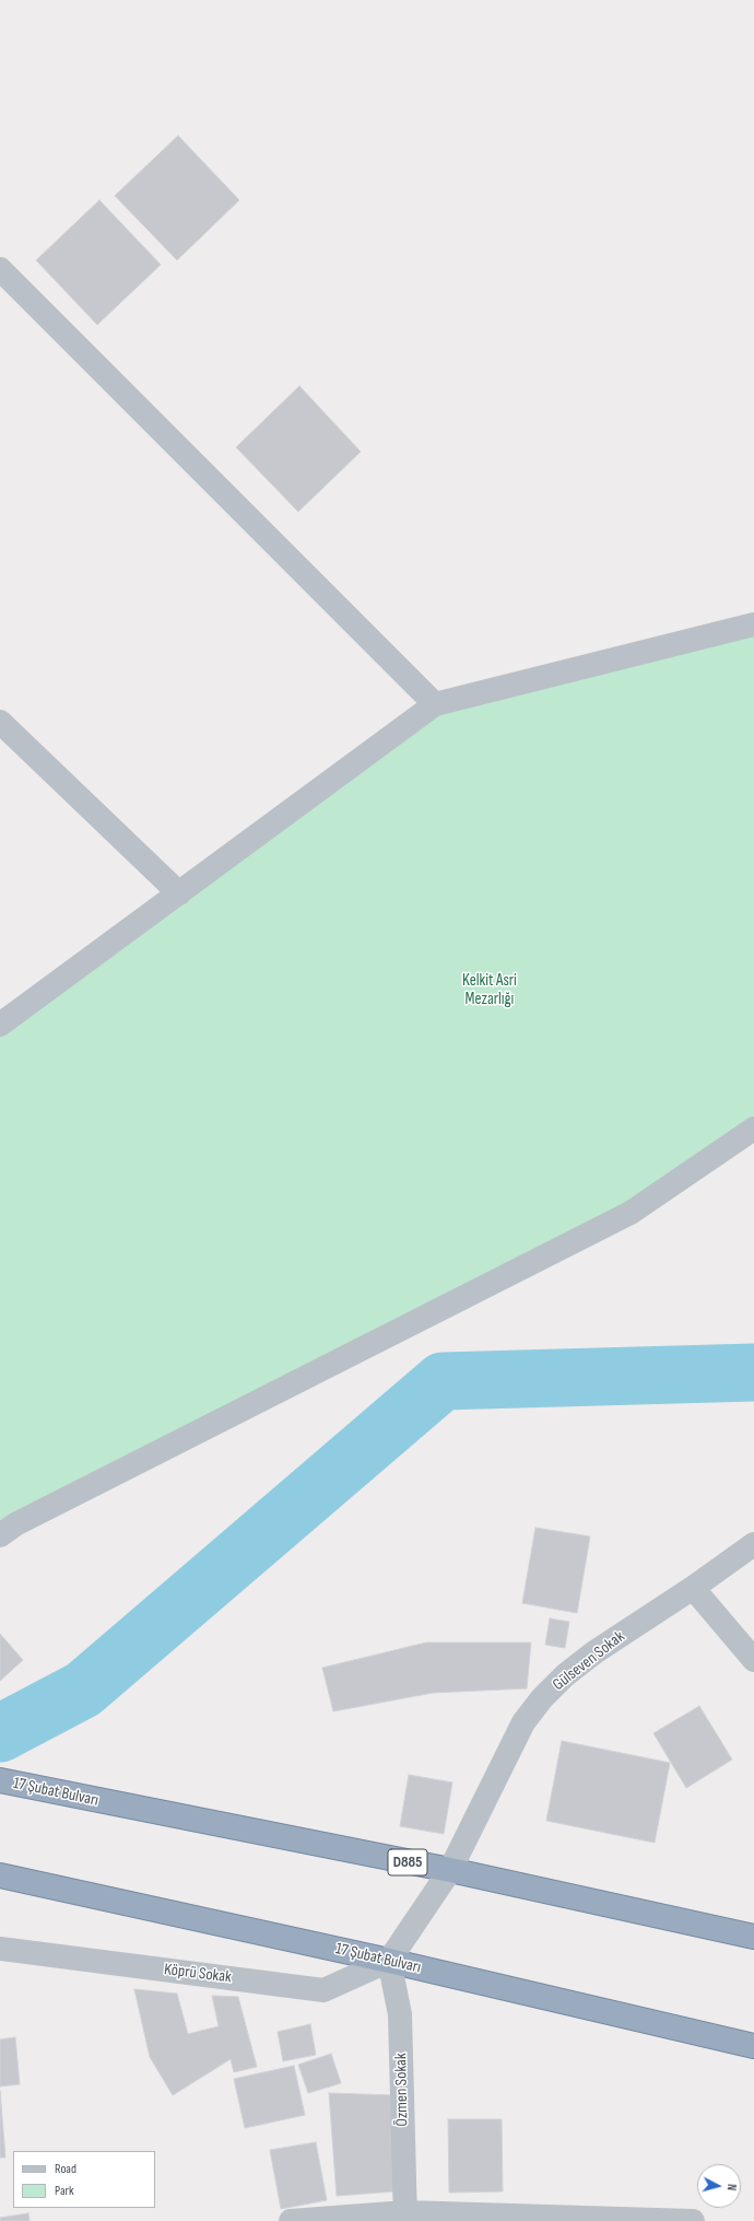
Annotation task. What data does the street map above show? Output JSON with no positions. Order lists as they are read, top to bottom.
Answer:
{
  "streets": {
    "highway": ["17 Şubat Bulvarı", "D885"],
    "street": ["Gülseven Sokak", "Köprü Sokak", "Özmen Sokak"]
  },
  "crossings": [
    ["Gülseven Sokak", "17 Şubat Bulvarı"],
    ["Gülseven Sokak", "Köprü Sokak"],
    ["Gülseven Sokak", "Özmen Sokak"],
    ["17 Şubat Bulvarı", "Köprü Sokak"],
    ["17 Şubat Bulvarı", "Özmen Sokak"],
    ["Köprü Sokak", "Özmen Sokak"]
  ],
  "parks": ["Kelkit Asri Mezarlığı"],
  "legend": ["Road", "Park"],
  "north": "right"
}
